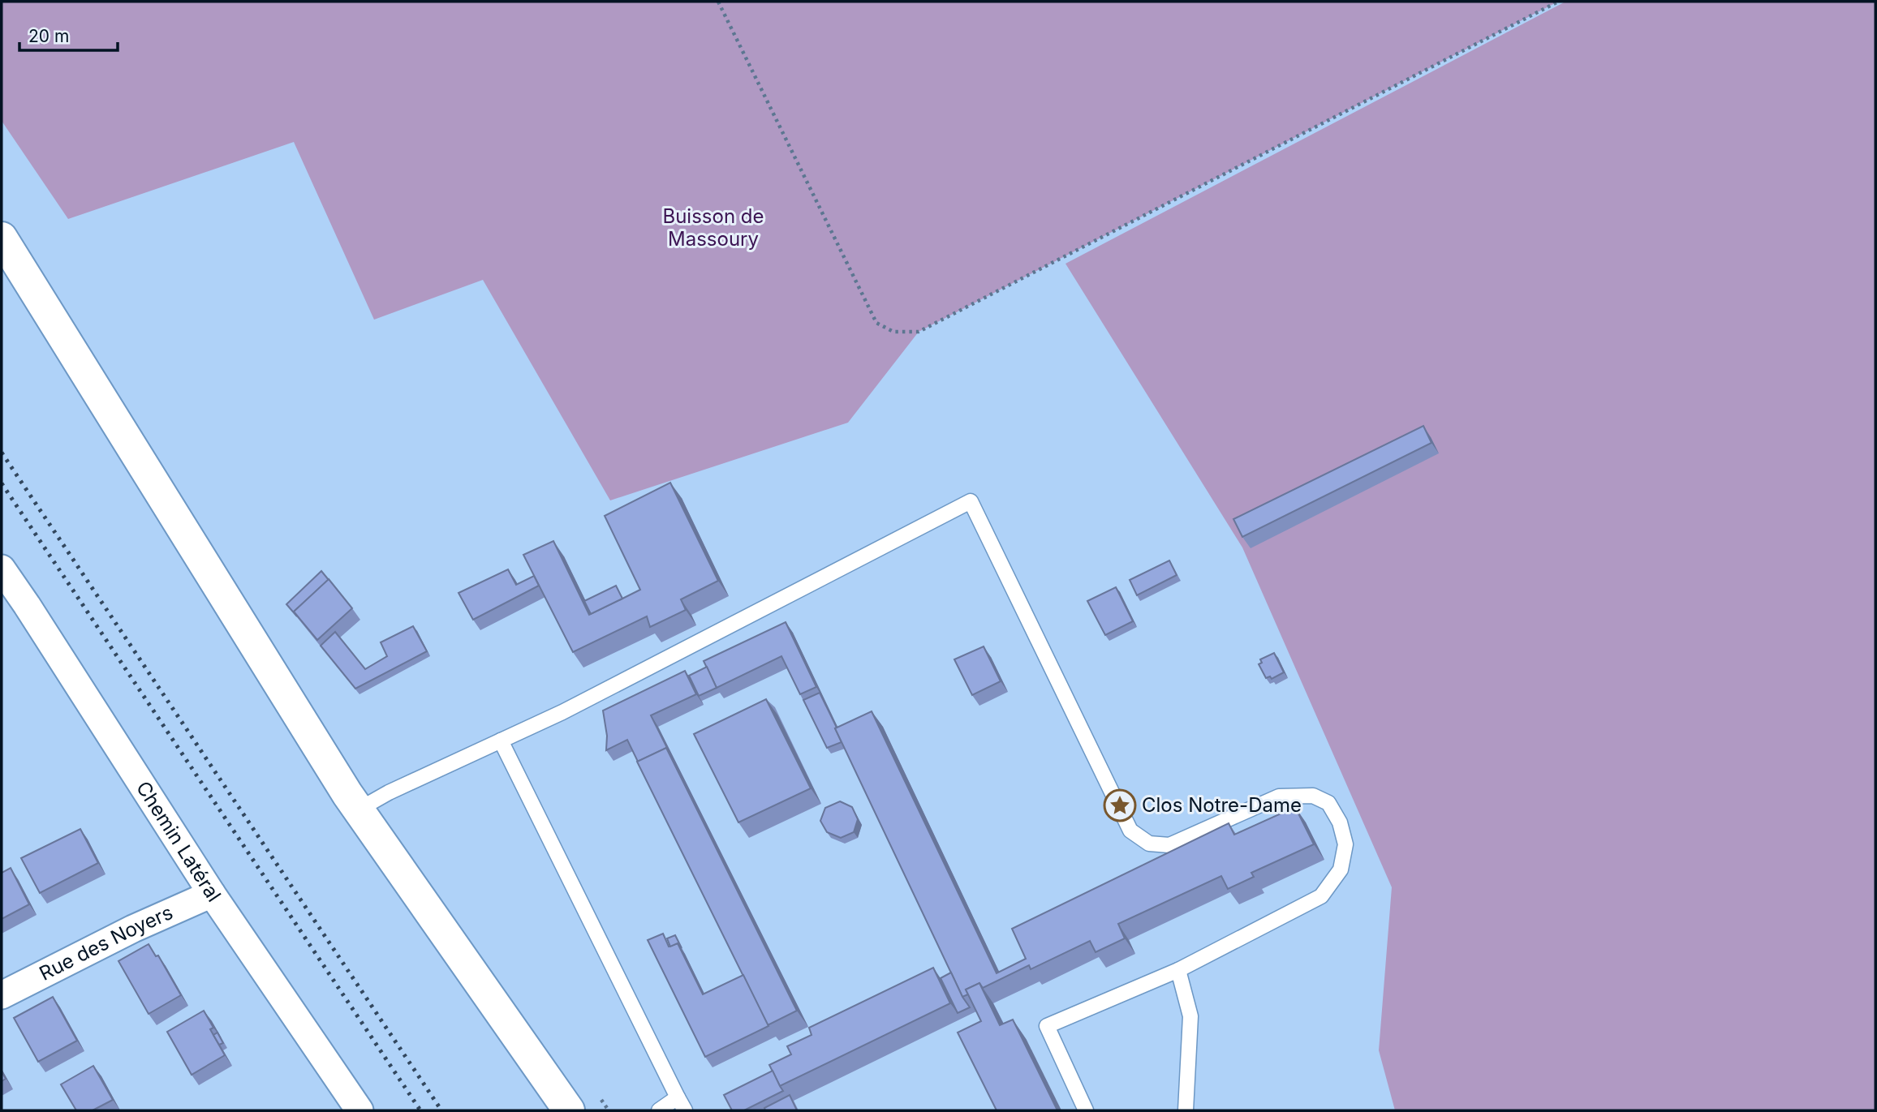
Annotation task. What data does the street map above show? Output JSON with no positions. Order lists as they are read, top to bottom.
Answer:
{
  "streets": {
    "street": ["Chemin Latéral", "Rue des Noyers"]
  },
  "crossings": [
    ["Chemin Latéral", "Rue des Noyers"]
  ],
  "parks": ["Buisson de Massoury"],
  "places": {
    "place": ["Clos Notre-Dame"]
  },
  "scale_bar": "20 m"
}
